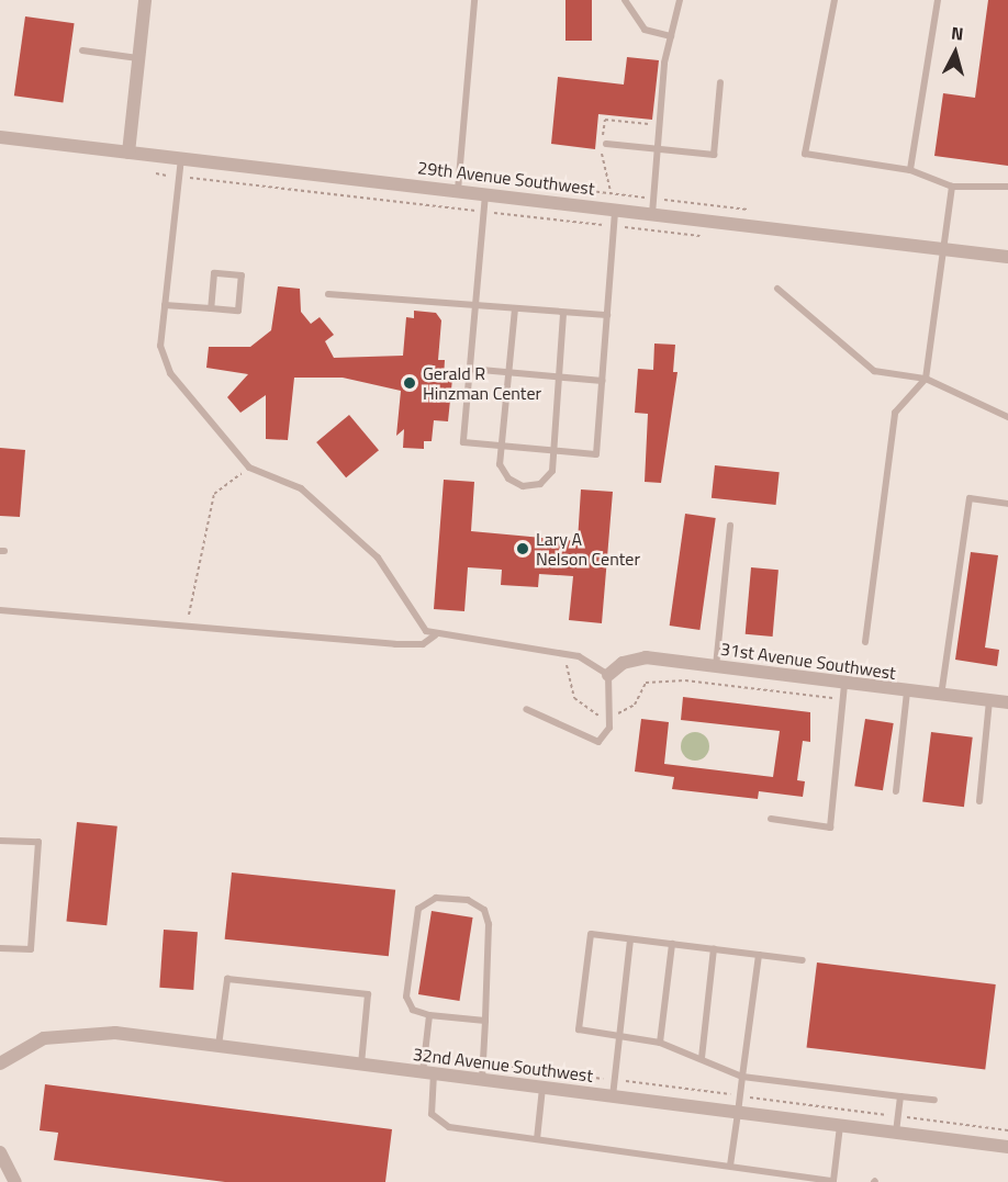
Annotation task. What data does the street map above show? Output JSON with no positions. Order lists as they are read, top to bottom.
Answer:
{
  "streets": {
    "street": ["29th Avenue Southwest", "31st Avenue Southwest", "32nd Avenue Southwest"]
  },
  "places": ["Gerald R Hinzman Center", "Lary A Nelson Center"],
  "north": "top"
}
